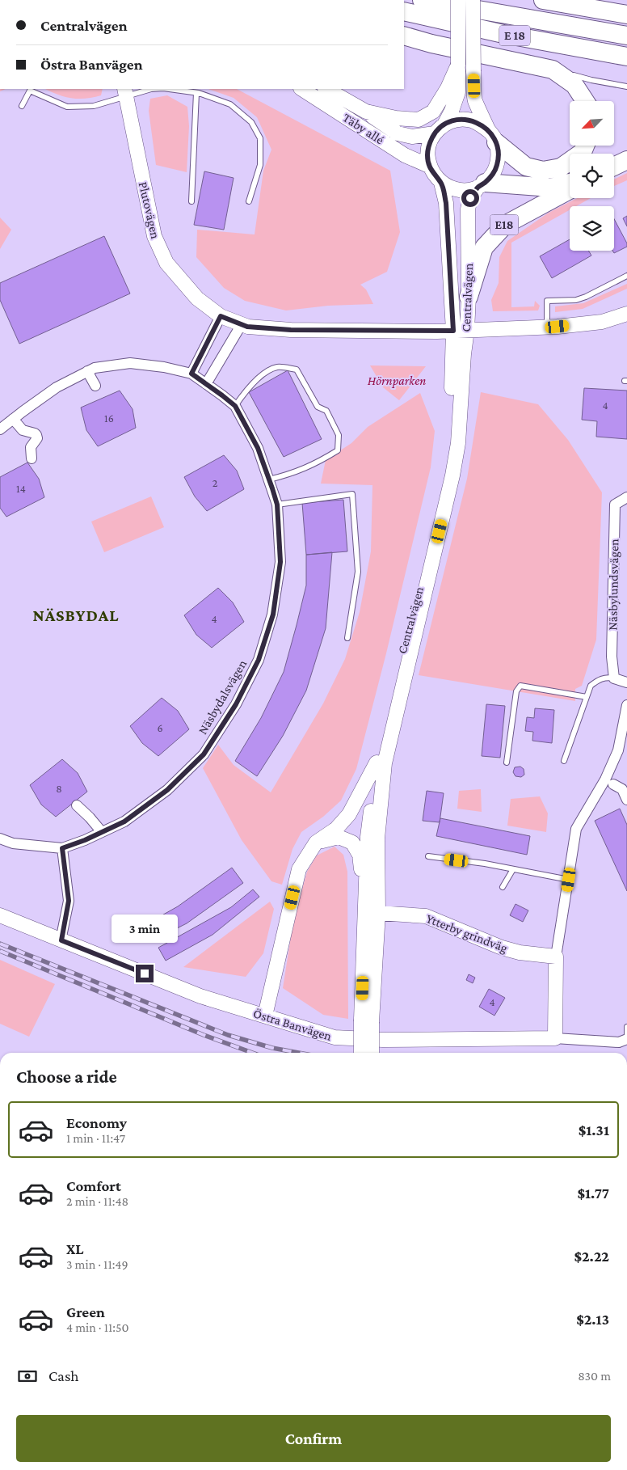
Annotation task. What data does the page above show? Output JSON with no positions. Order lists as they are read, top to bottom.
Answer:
{
  "streets": {
    "highway": ["E 18", "E18"],
    "street": [
      "Täby allé",
      "Plutovägen",
      "Centralvägen",
      "Näsbylundsvägen",
      "Näsbydalsvägen",
      "Ytterby grindväg",
      "Östra Banvägen"
    ]
  },
  "crossings": [
    ["Täby allé", "Centralvägen"],
    ["Plutovägen", "Centralvägen"],
    ["E18", "Centralvägen"],
    ["Centralvägen", "Ytterby grindväg"]
  ],
  "districts": ["NÄSBYDAL"],
  "parks": ["Hörnparken"],
  "house_numbers": [
    "4",
    "16",
    "2",
    "14",
    "4",
    "6",
    "8",
    "4"
  ],
  "north": "bottom left",
  "page": {
    "banner": ["Centralvägen", "Östra Banvägen"],
    "bubble": "3 min",
    "heading": "Choose a ride",
    "list": [
      {
        "name": "Economy",
        "note": "1 min · 11:47",
        "value": "$1.31"
      },
      {
        "name": "Comfort",
        "note": "2 min · 11:48",
        "value": "$1.77"
      },
      {
        "name": "XL",
        "note": "3 min · 11:49",
        "value": "$2.22"
      },
      {
        "name": "Green",
        "note": "4 min · 11:50",
        "value": "$2.13"
      }
    ],
    "pay": ["Cash", "830 m"],
    "buttons": "Confirm"
  }
}
